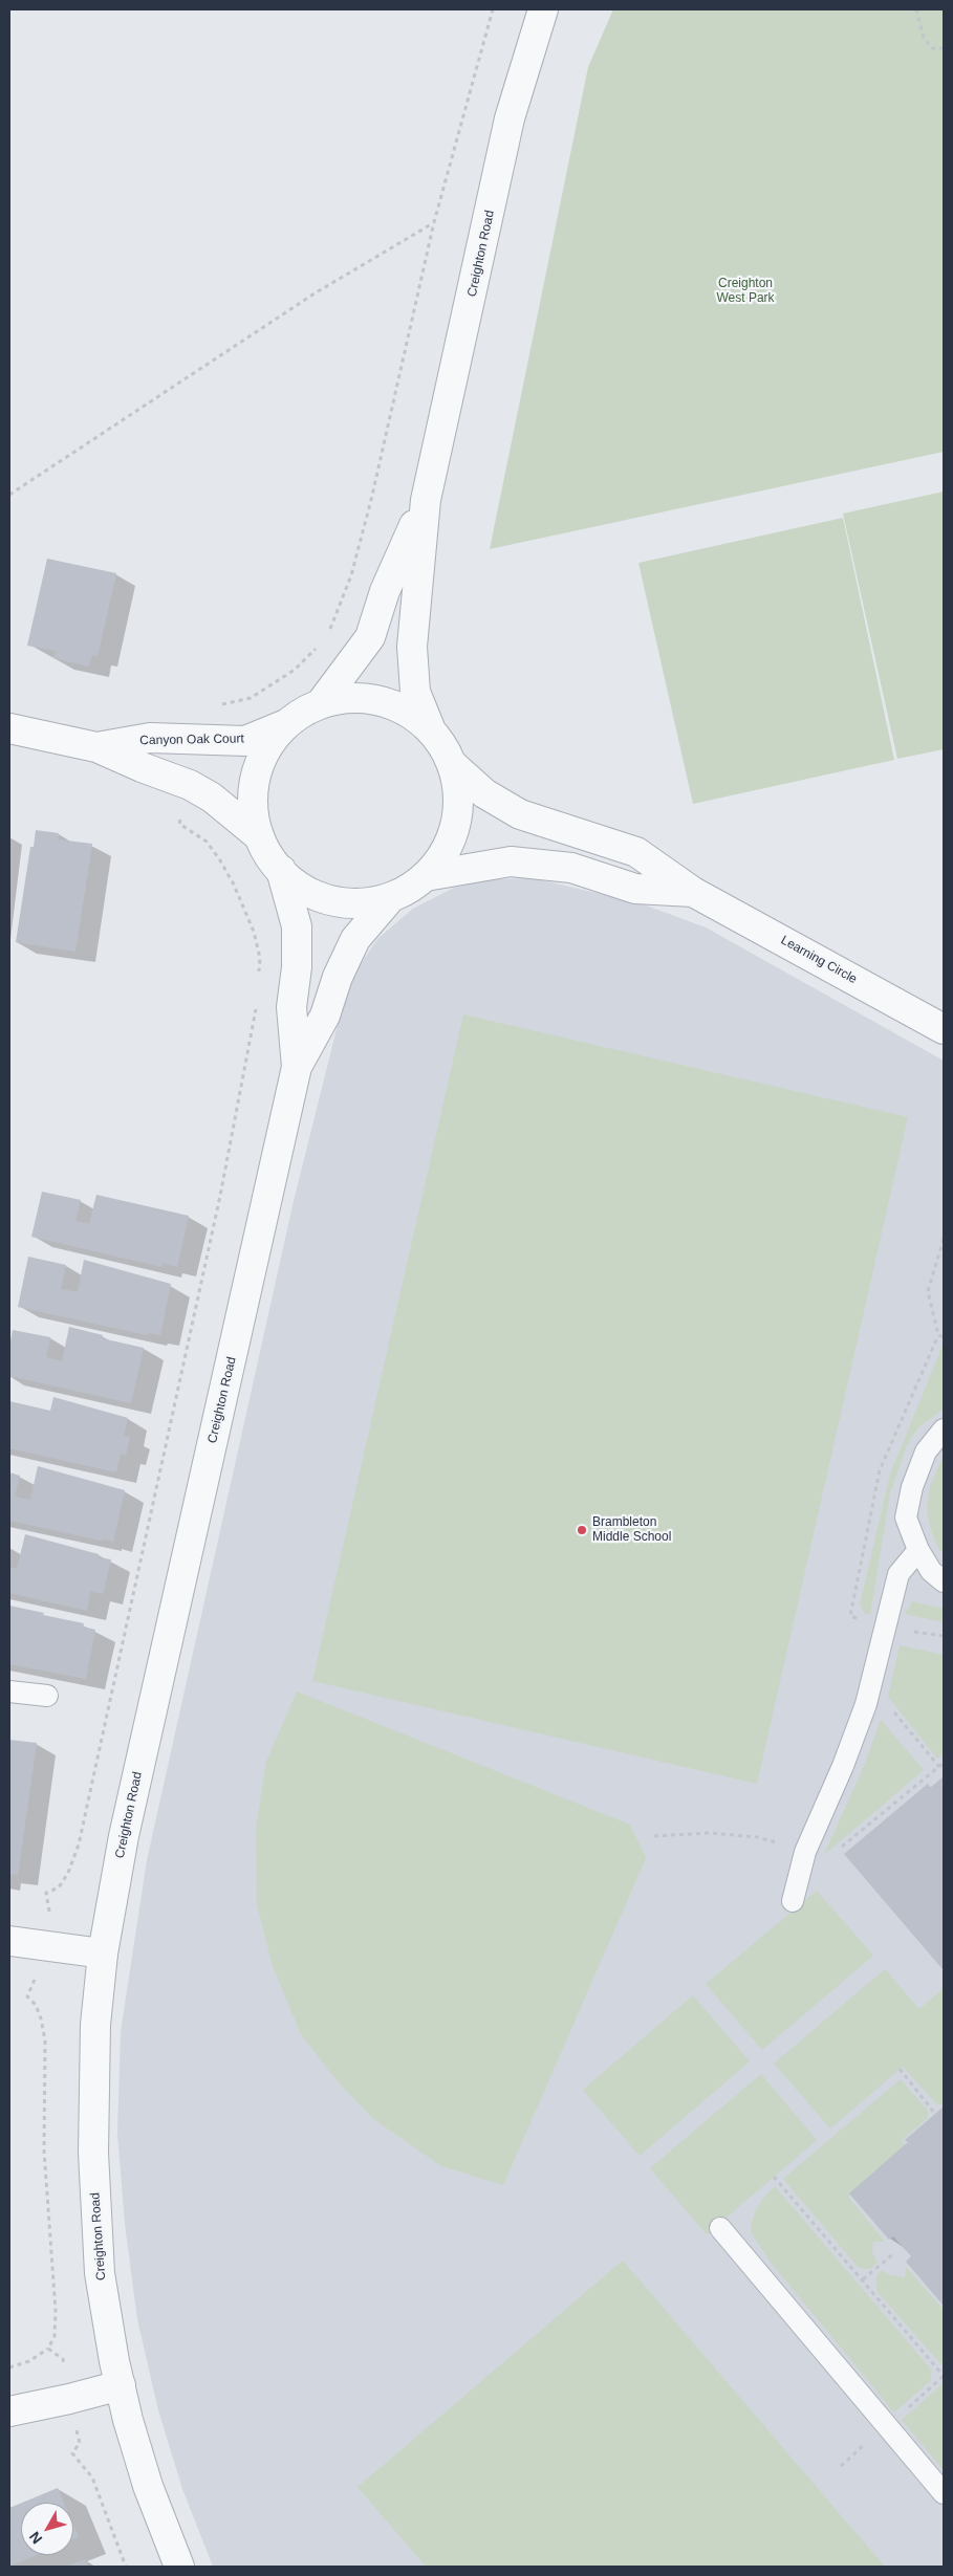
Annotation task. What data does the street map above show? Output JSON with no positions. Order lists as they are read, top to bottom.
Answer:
{
  "streets": {
    "street": ["Creighton Road", "Canyon Oak Court", "Learning Circle"]
  },
  "crossings": [
    ["Creighton Road", "Canyon Oak Court"],
    ["Creighton Road", "Learning Circle"]
  ],
  "parks": ["Creighton West Park"],
  "places": ["Brambleton Middle School"],
  "north": "bottom left"
}
